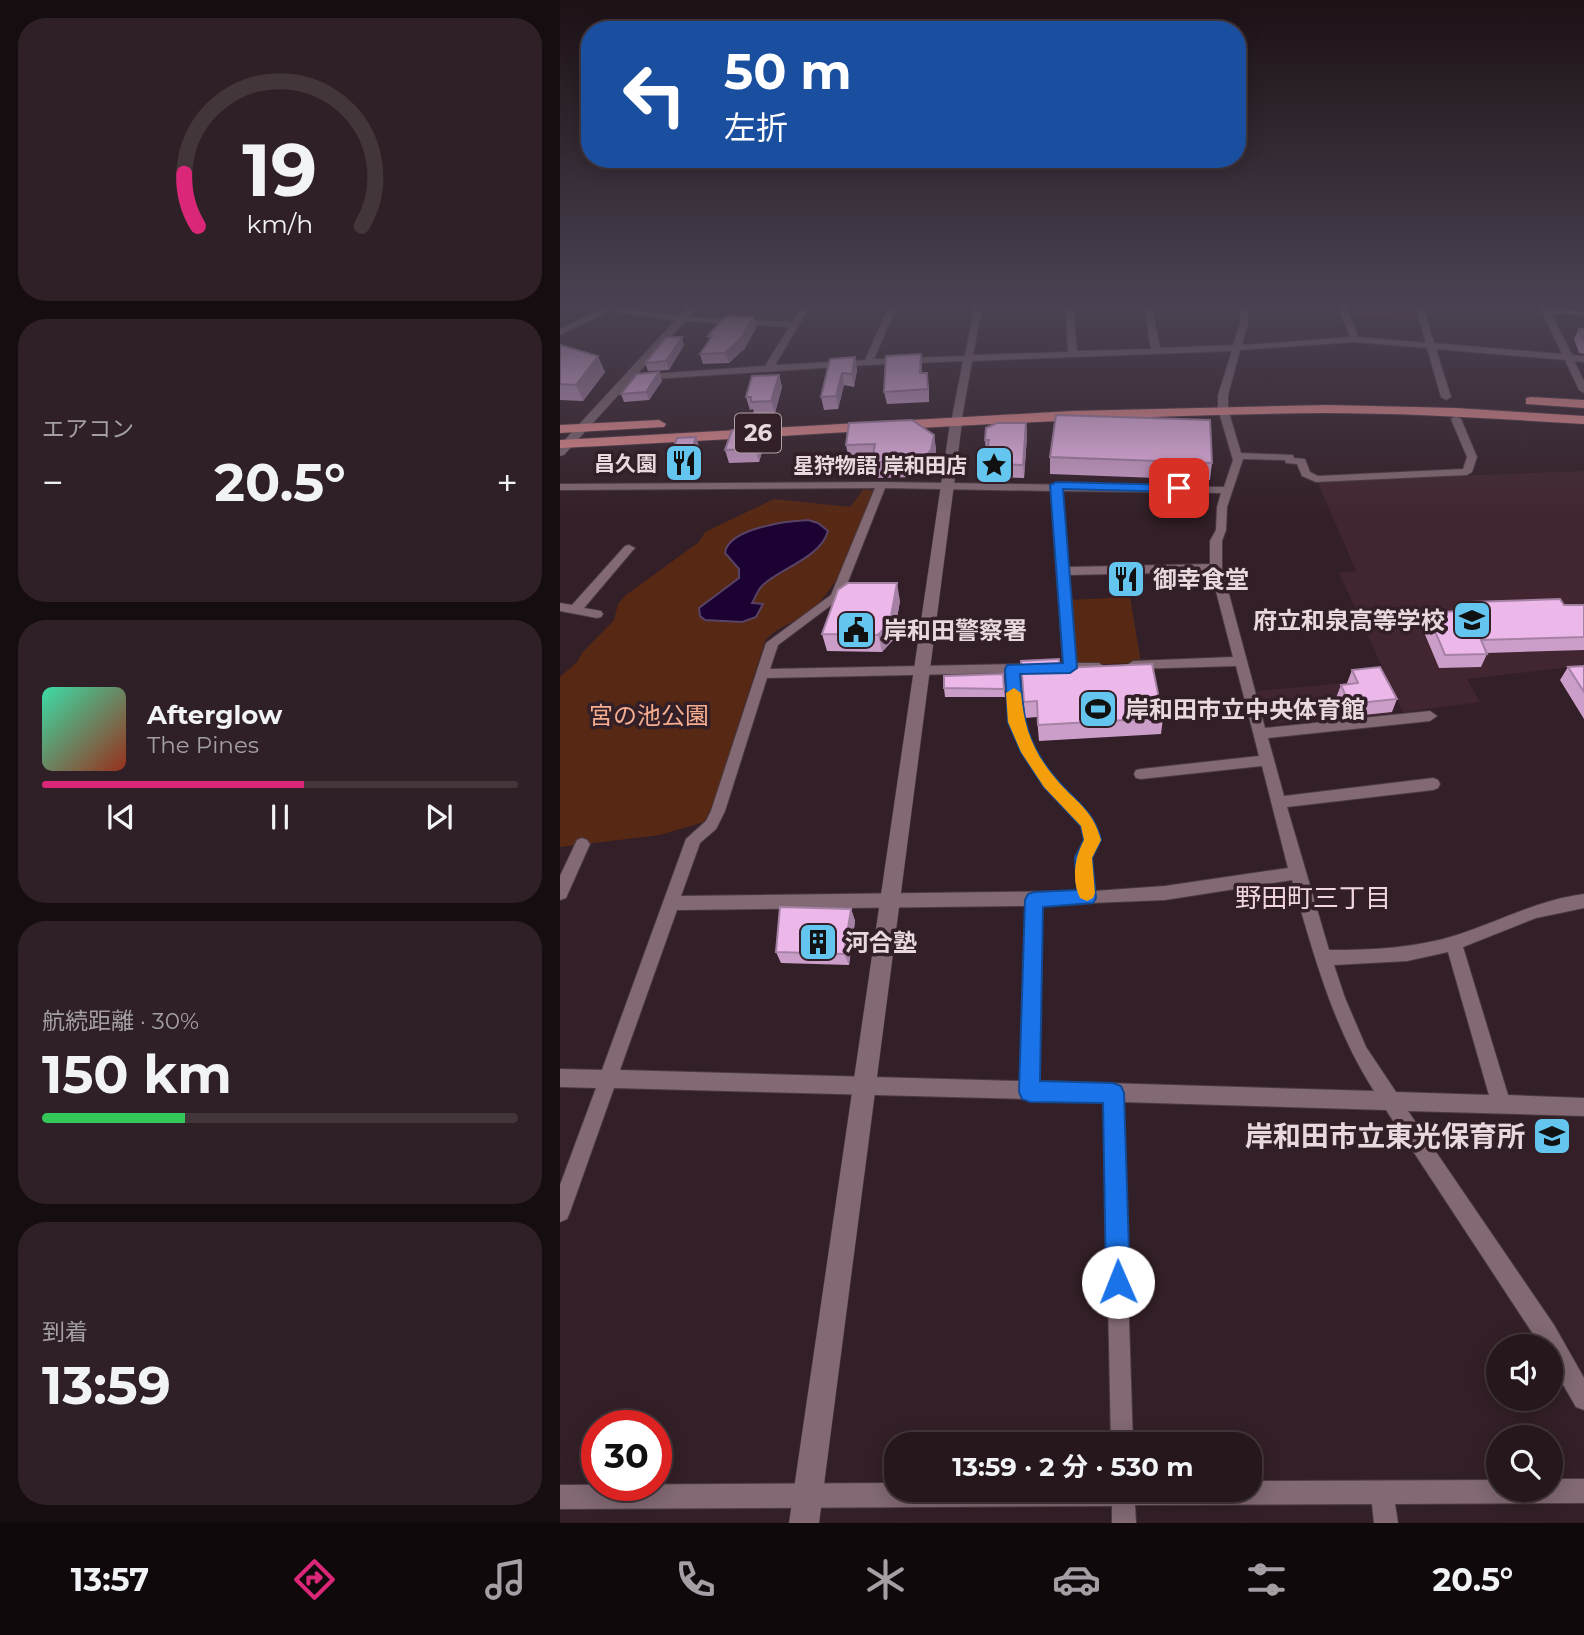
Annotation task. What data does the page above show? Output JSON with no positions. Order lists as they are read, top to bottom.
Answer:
{
  "streets": {
    "highway": ["26"]
  },
  "districts": ["野田町三丁目"],
  "parks": ["宮の池公園"],
  "places": {
    "restaurant": ["昌久園", "御幸食堂"],
    "place": ["星狩物語 岸和田店"],
    "school or university": ["府立和泉高等学校", "岸和田市立東光保育所"],
    "public building": ["岸和田警察署"],
    "sports": ["岸和田市立中央体育館"],
    "building": ["河合塾"]
  },
  "page": {
    "turn": ["50 m", "左折"],
    "tile": [
      "エアコン",
      ["航続距離 · 30%", "150 km"],
      ["到着", "13:59"]
    ],
    "heat": ["−", "20.5°", "+"],
    "song": ["Afterglow", "The Pines"],
    "limit": "30",
    "trip": "13:59 · 2 分 · 530 m",
    "tabs": ["13:57", "20.5°"],
    "gauge": ["19", "km/h"]
  }
}
